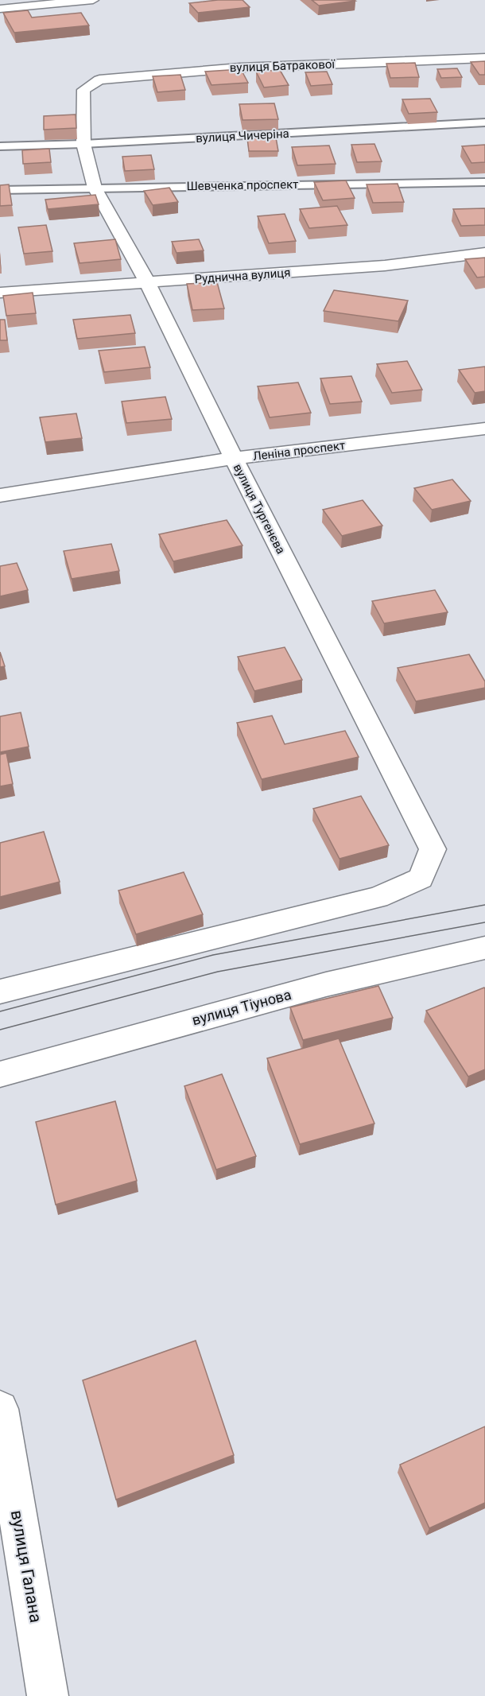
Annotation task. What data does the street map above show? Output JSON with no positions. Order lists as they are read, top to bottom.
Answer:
{
  "streets": {
    "street": [
      "вулиця Батракової",
      "Руднична вулиця",
      "Леніна проспект",
      "вулиця Тургенєва",
      "вулиця Тіунова",
      "вулиця Галана"
    ],
    "lane": ["вулиця Чичеріна", "Шевченка проспект"]
  },
  "crossings": [
    ["вулиця Батракової", "вулиця Тургенєва"],
    ["вулиця Чичеріна", "вулиця Тургенєва"],
    ["Шевченка проспект", "вулиця Тургенєва"],
    ["Руднична вулиця", "вулиця Тургенєва"],
    ["Леніна проспект", "вулиця Тургенєва"]
  ]
}
